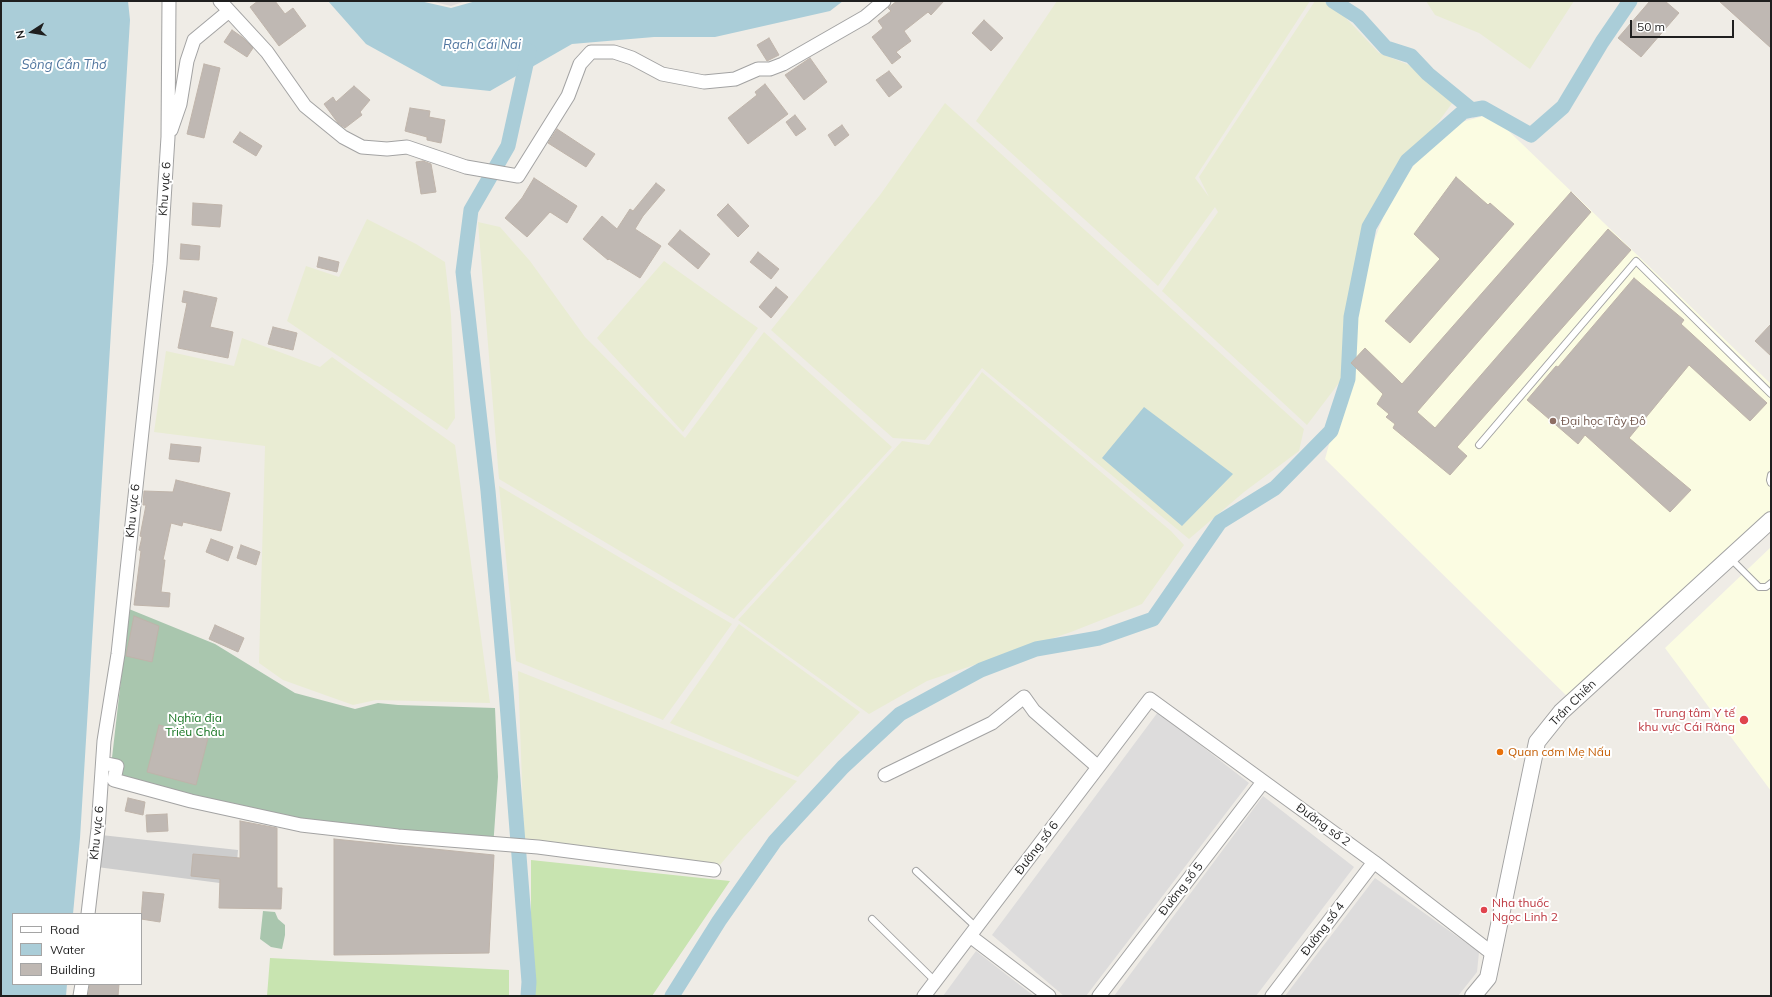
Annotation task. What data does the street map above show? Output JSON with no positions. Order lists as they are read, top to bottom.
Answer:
{
  "streets": {
    "street": [
      "Khu vực 6",
      "Trần Chiên",
      "Đường số 2",
      "Đường số 6",
      "Đường số 5",
      "Đường số 4"
    ]
  },
  "crossings": [
    ["Trần Chiên", "Đường số 2"],
    ["Đường số 2", "Đường số 6"],
    ["Đường số 2", "Đường số 5"],
    ["Đường số 2", "Đường số 4"]
  ],
  "water": ["Rạch Cái Nai", "Sông Cần Thơ"],
  "parks": ["Nghĩa địa Triều Châu"],
  "places": [
    "Đại học Tây Đô",
    "Trung tâm Y tế khu vực Cái Răng",
    "Quan cơm Mẹ Nấu",
    "Nha thuốc Ngọc Linh 2"
  ],
  "legend": ["Road", "Water", "Building"],
  "scale_bar": "50 m",
  "north": "left"
}
